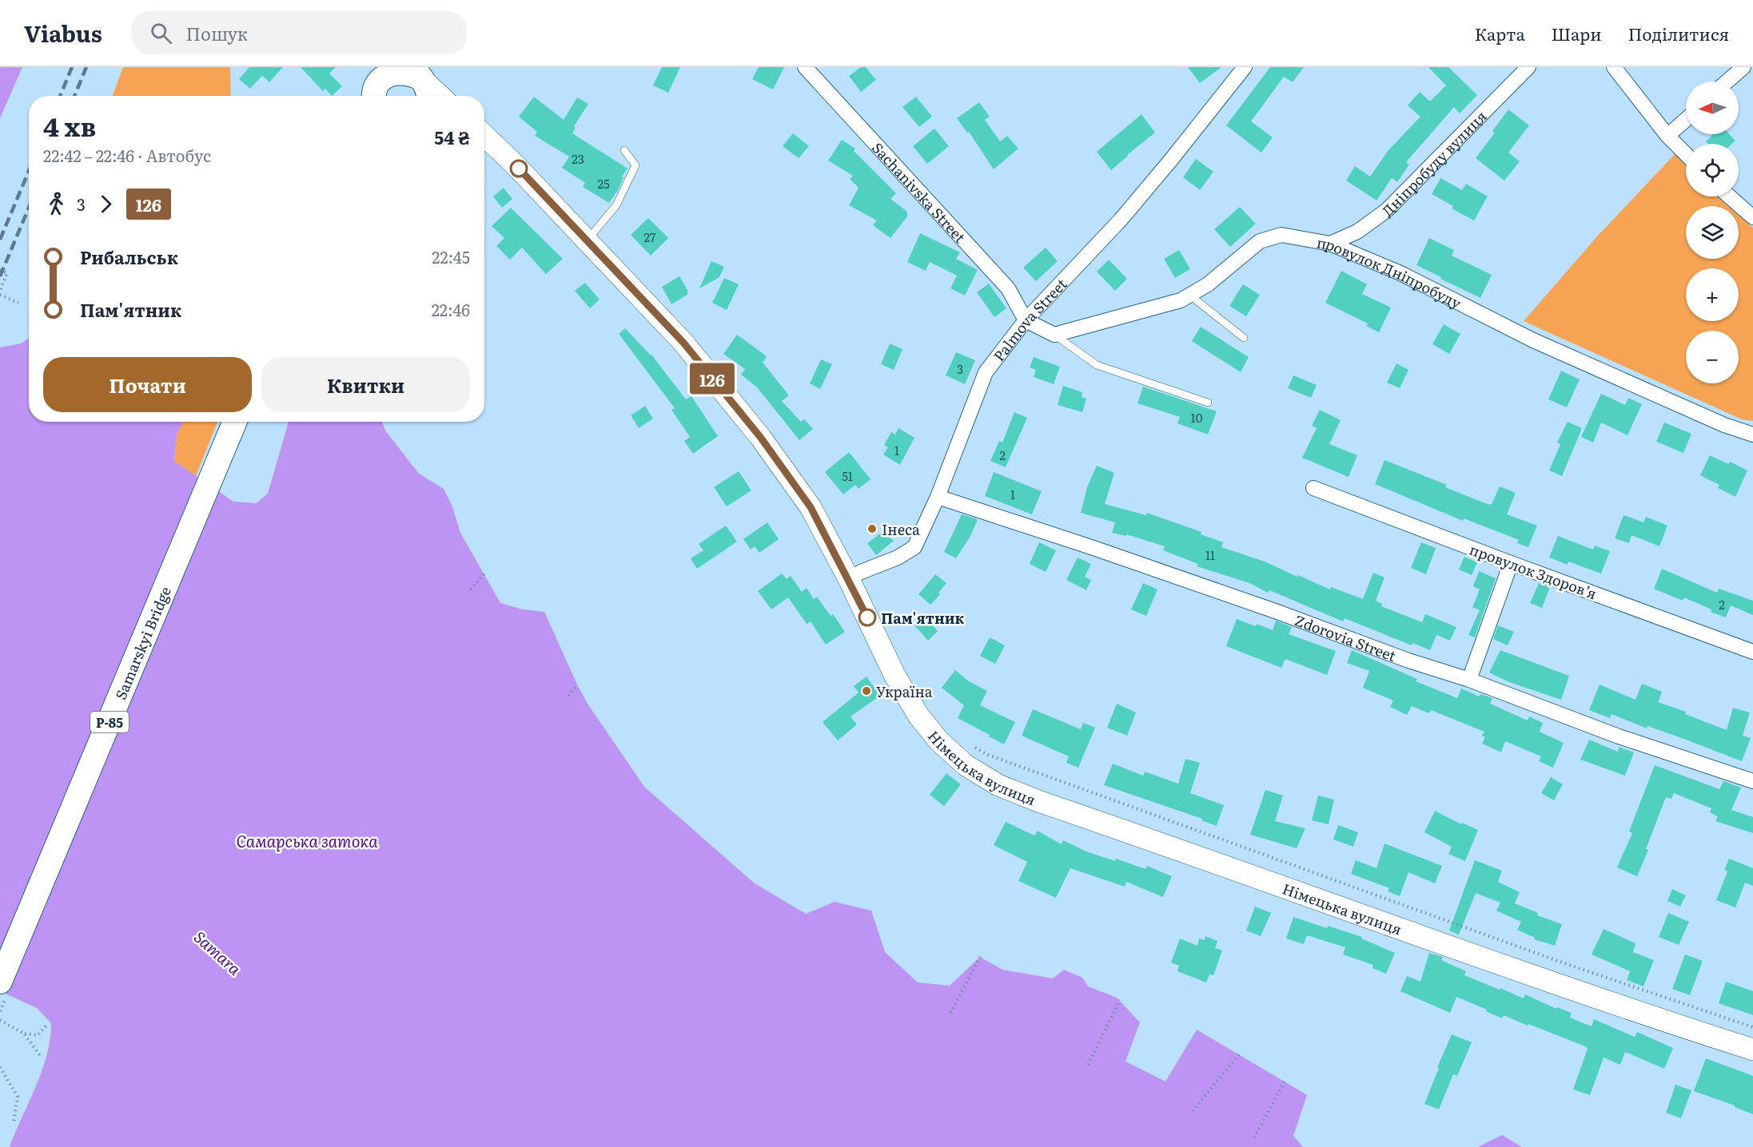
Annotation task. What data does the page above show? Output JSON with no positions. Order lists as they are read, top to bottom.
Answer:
{
  "streets": {
    "main road": ["Samarskyi Bridge", "Р-85", "Німецька вулиця"],
    "street": [
      "Дніпробуду вулиця",
      "Sachanivska Street",
      "провулок Дніпробуду",
      "Palmova Street",
      "провулок Здоровʼя",
      "Zdorovia Street"
    ]
  },
  "crossings": [
    ["Дніпробуду вулиця", "провулок Дніпробуду"],
    ["Sachanivska Street", "Palmova Street"],
    ["провулок Дніпробуду", "Palmova Street"],
    ["Palmova Street", "Zdorovia Street"],
    ["Palmova Street", "Німецька вулиця"]
  ],
  "water": ["Самарська затока", "Samara"],
  "places": ["Інеса", "Пам'ятник", "Україна"],
  "lines": ["bus line 126"],
  "house_numbers": [
    "23",
    "25",
    "27",
    "3",
    "10",
    "1",
    "2",
    "51",
    "1",
    "11",
    "2"
  ],
  "north": "left",
  "page": {
    "header": "Viabus",
    "search": "Пошук",
    "nav": ["Карта", "Шари", "Поділитися"],
    "on_map": "126",
    "map_buttons": ["+", "−"],
    "heading": ["4 хв", "22:42 – 22:46 · Автобус", "54 ₴"],
    "legs": ["3", "126"],
    "list": [
      {
        "name": "Рибальськ",
        "value": "22:45"
      },
      {
        "name": "Пам'ятник",
        "value": "22:46"
      }
    ],
    "buttons": ["Почати", "Квитки"]
  }
}
